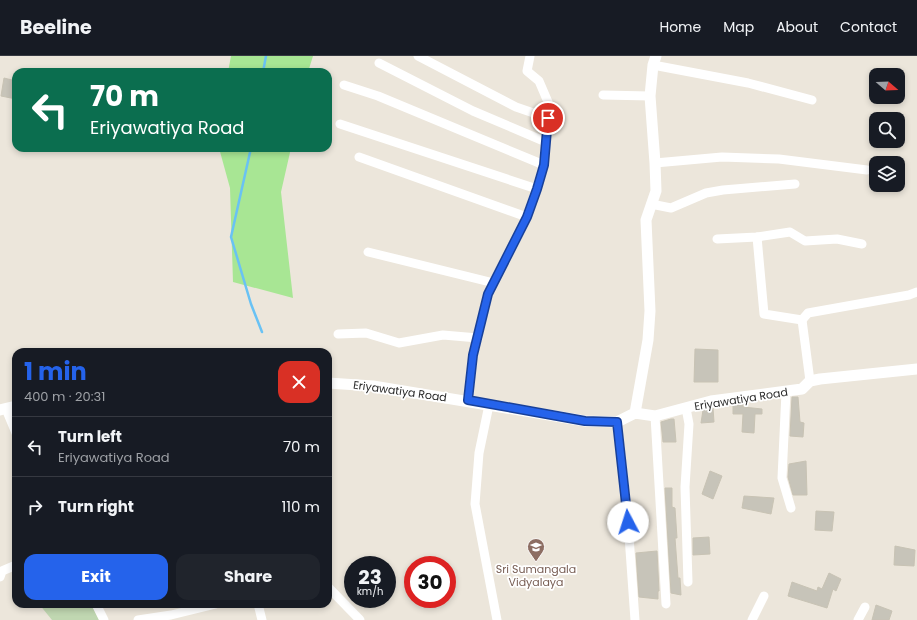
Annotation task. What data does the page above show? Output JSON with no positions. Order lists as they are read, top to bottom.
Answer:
{
  "streets": {
    "street": ["Eriyawatiya Road"]
  },
  "places": {
    "school or university": ["Sri Sumangala Vidyalaya"]
  },
  "north": "right",
  "page": {
    "header": "Beeline",
    "nav": [
      "Home",
      "Map",
      "About",
      "Contact"
    ],
    "turn": ["70 m", "Eriyawatiya Road"],
    "heading": ["1 min", "400 m · 20:31"],
    "list": [
      {
        "name": "Turn left",
        "note": "Eriyawatiya Road",
        "value": "70 m"
      },
      {
        "name": "Turn right",
        "value": "110 m"
      }
    ],
    "buttons": ["Exit", "Share"],
    "speed": "23 km/h",
    "limit": "30"
  }
}
